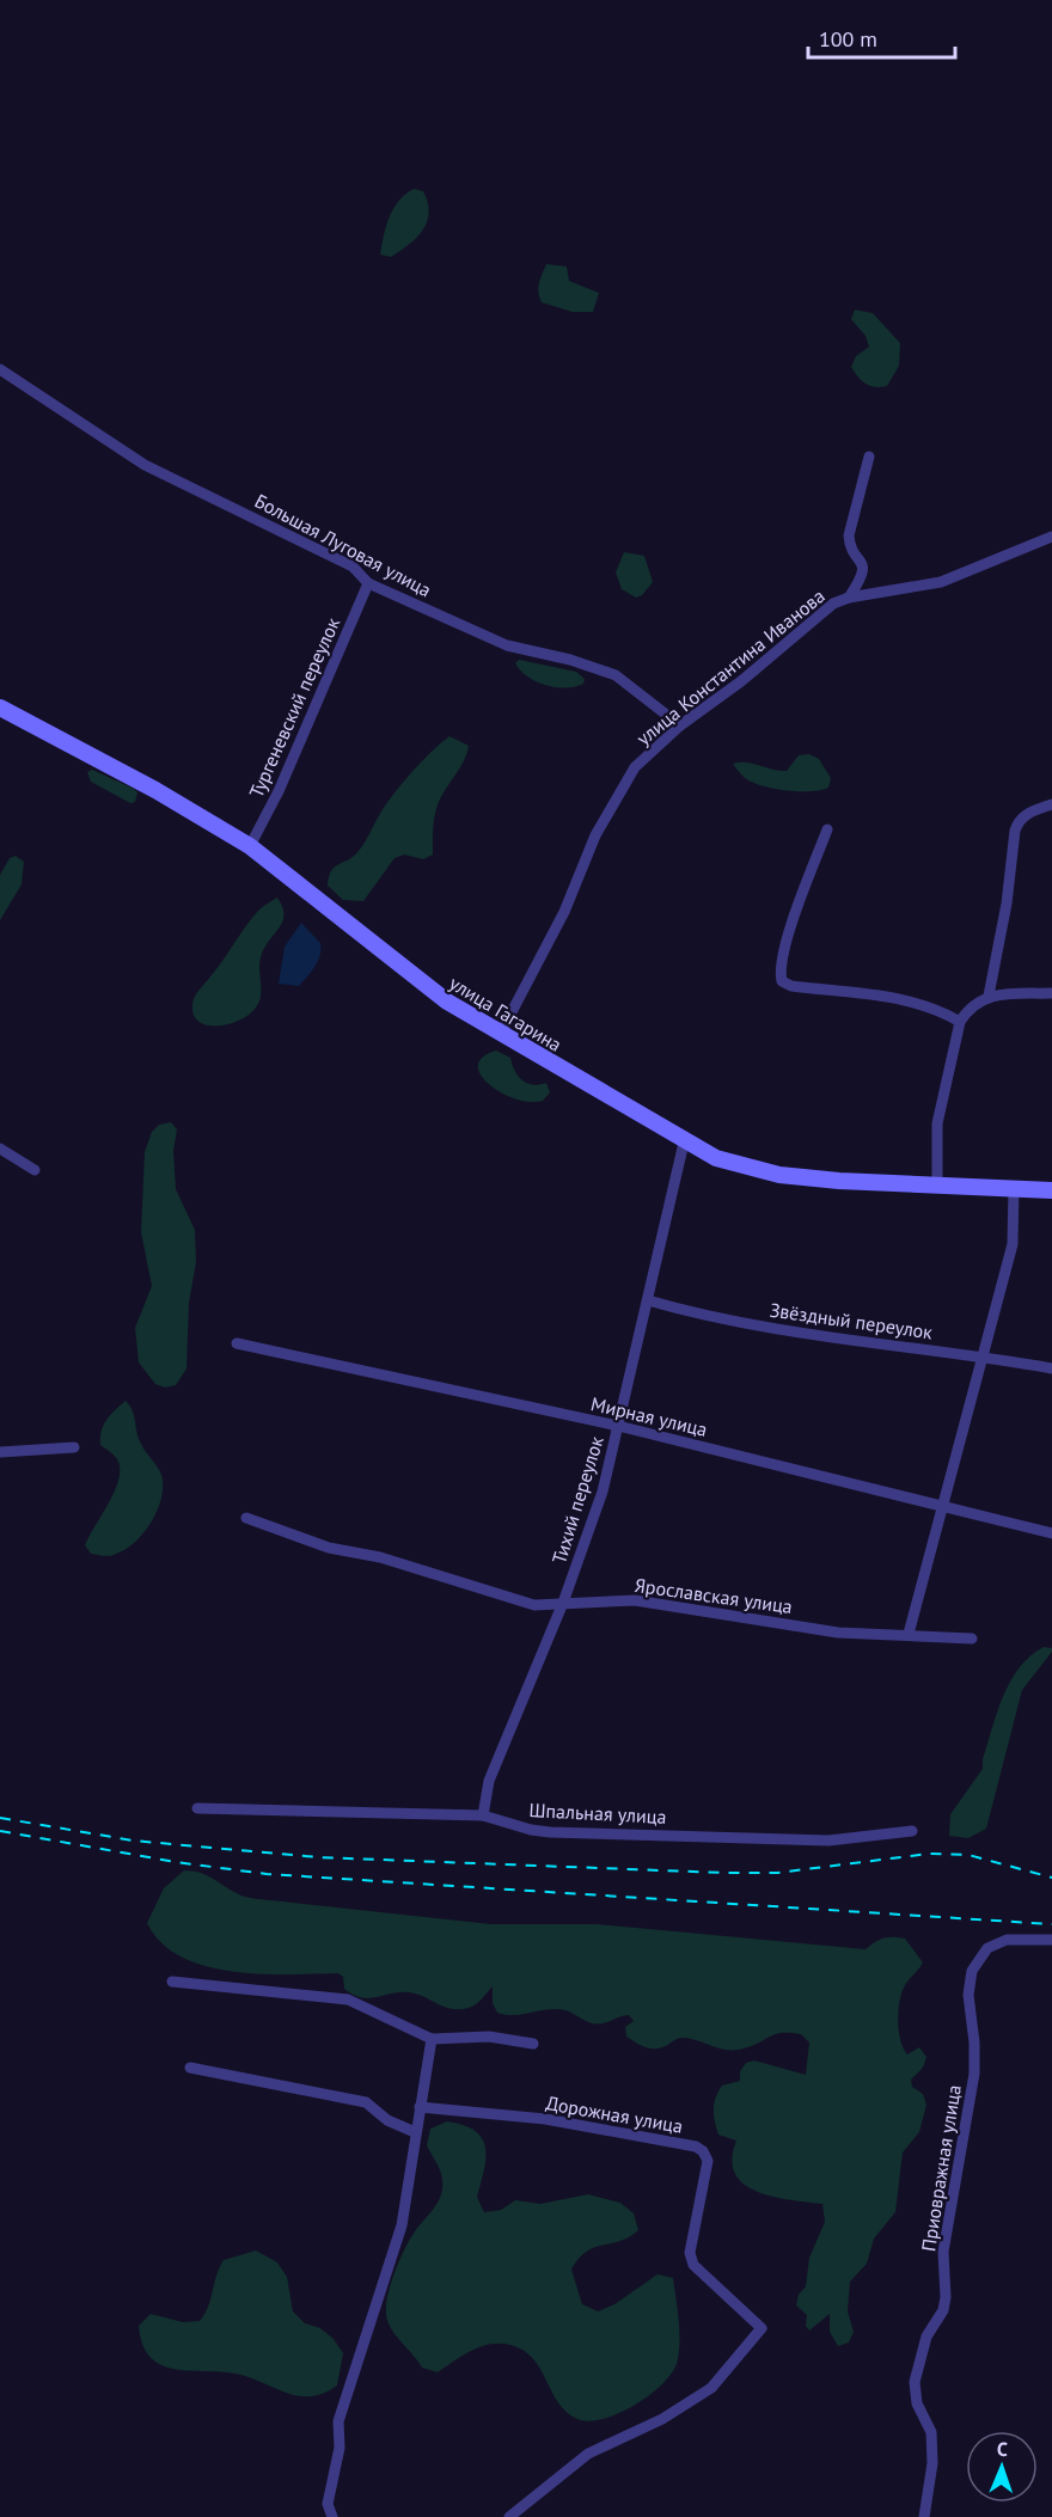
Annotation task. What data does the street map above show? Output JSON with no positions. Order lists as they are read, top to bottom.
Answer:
{
  "streets": {
    "main road": ["улица Гагарина"],
    "street": [
      "Большая Луговая улица",
      "улица Константина Иванова",
      "Тургеневский переулок",
      "Звёздный переулок",
      "Мирная улица",
      "Тихий переулок",
      "Ярославская улица",
      "Шпальная улица",
      "Дорожная улица",
      "Приовражная улица"
    ]
  },
  "crossings": [
    ["Большая Луговая улица", "улица Константина Иванова"],
    ["Большая Луговая улица", "Тургеневский переулок"],
    ["улица Константина Иванова", "улица Гагарина"],
    ["Тургеневский переулок", "улица Гагарина"],
    ["улица Гагарина", "Тихий переулок"],
    ["Звёздный переулок", "Тихий переулок"],
    ["Мирная улица", "Тихий переулок"],
    ["Тихий переулок", "Ярославская улица"],
    ["Тихий переулок", "Шпальная улица"]
  ],
  "scale_bar": "100 m",
  "north": "top"
}
